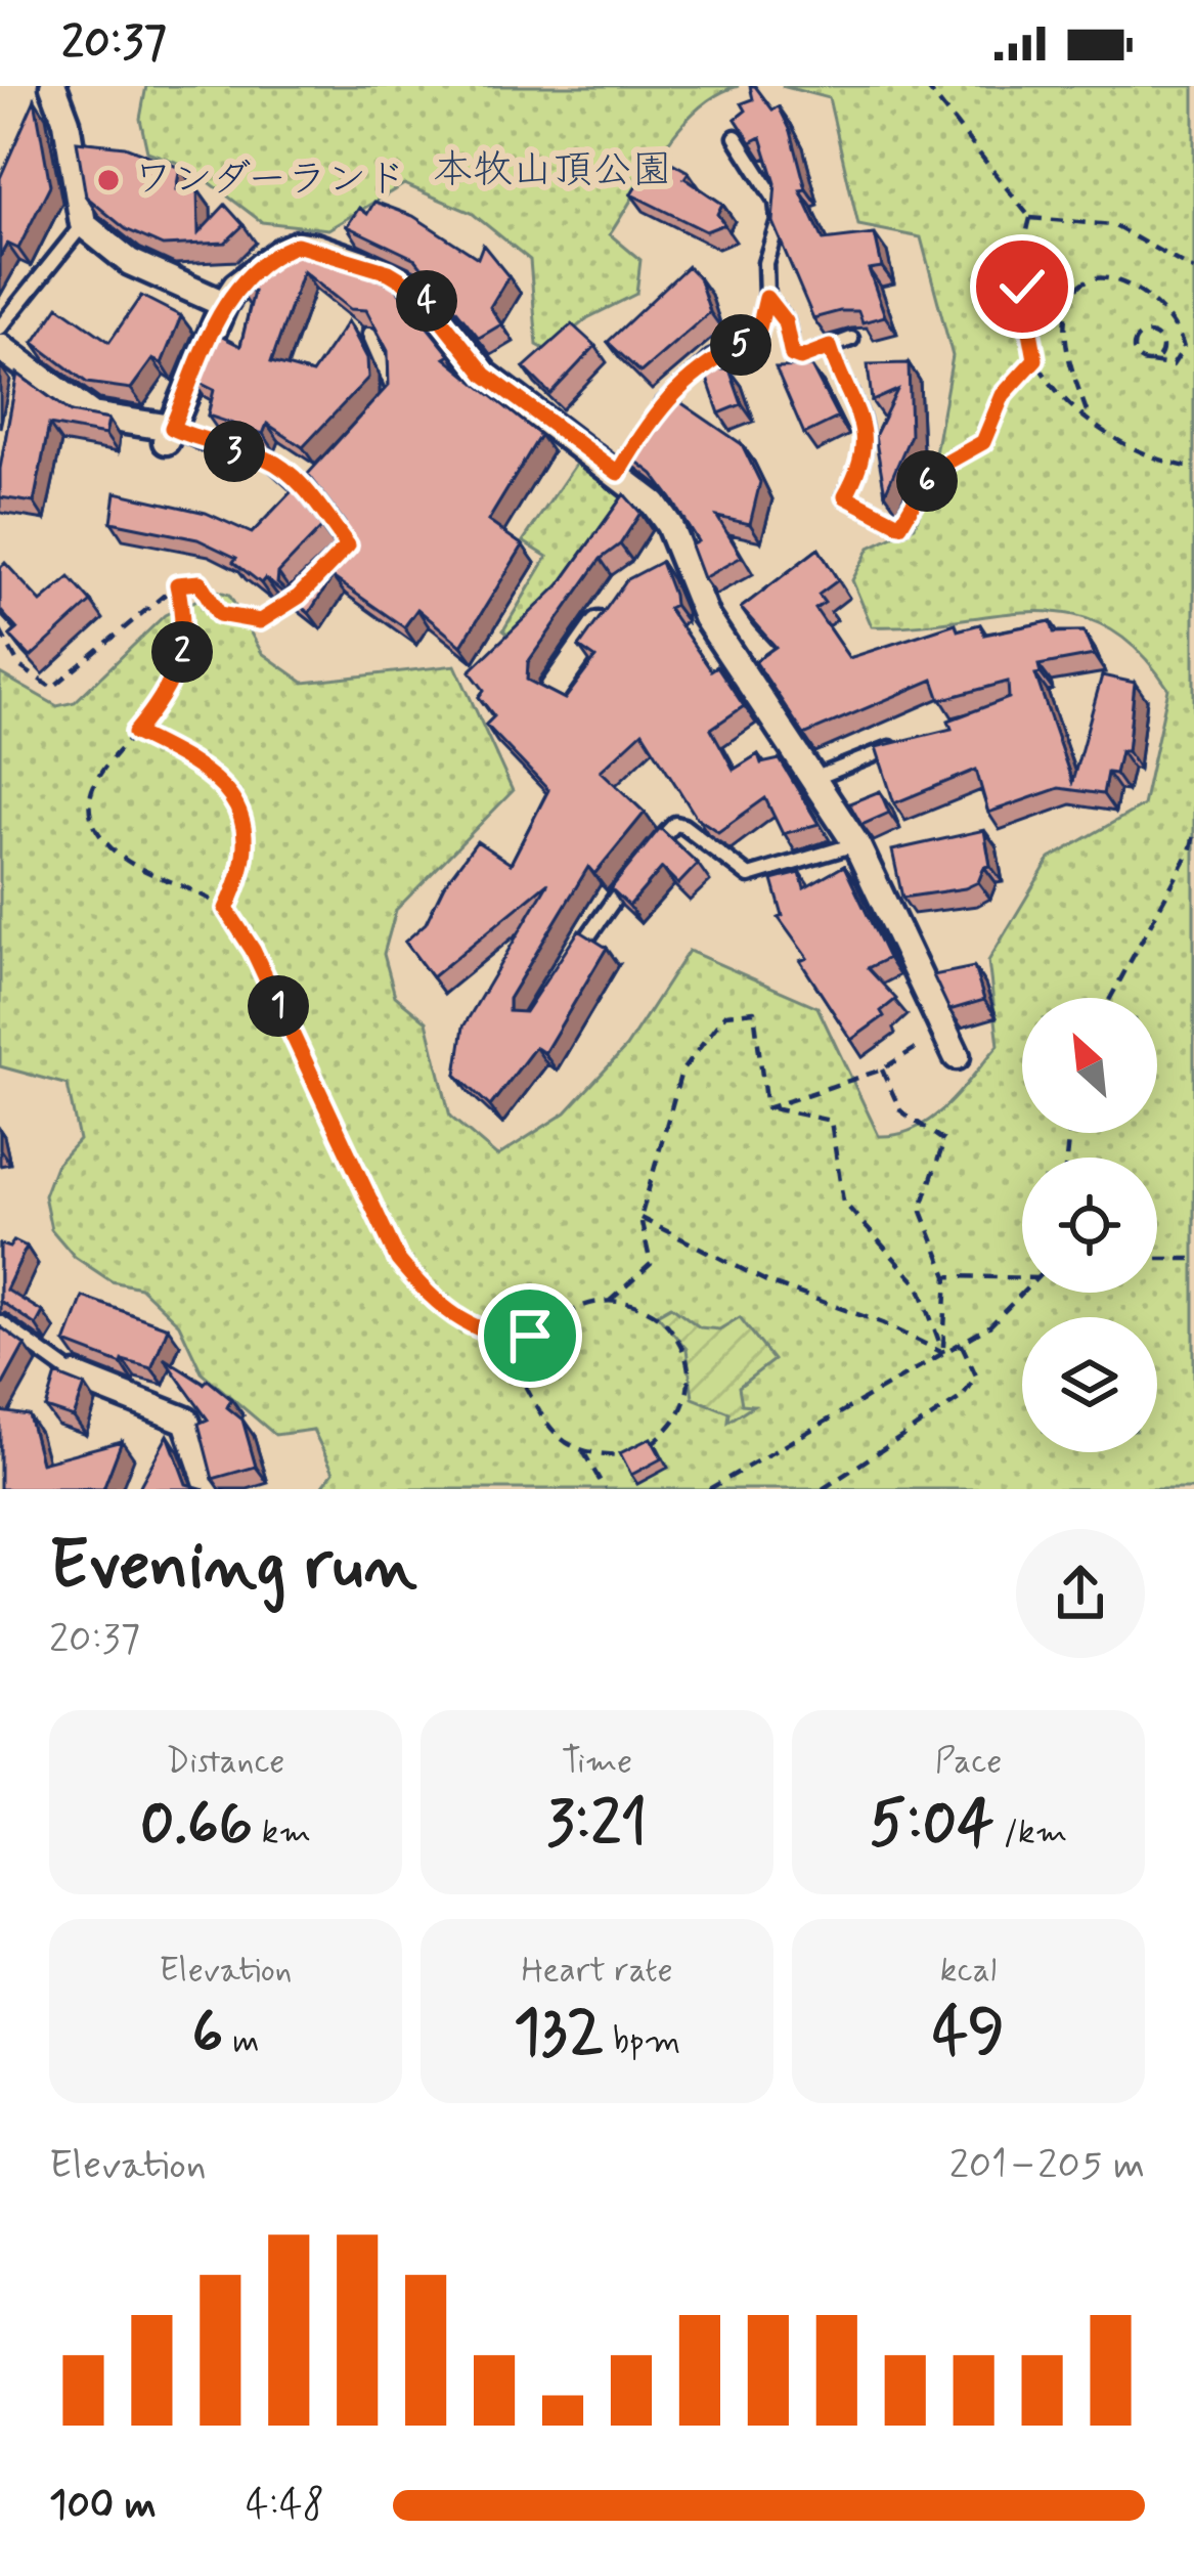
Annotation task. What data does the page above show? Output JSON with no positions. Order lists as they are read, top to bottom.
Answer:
{
  "parks": ["本牧山頂公園"],
  "places": ["ワンダーランド"],
  "north": "top left",
  "page": {
    "status": "20:37",
    "pins": [
      "4",
      "5",
      "3",
      "6",
      "2",
      "1"
    ],
    "heading": ["Evening run", "20:37"],
    "stats": [
      ["Distance", "0.66 km"],
      ["Time", "3:21"],
      ["Pace", "5:04 /km"],
      ["Elevation", "6 m"],
      ["Heart rate", "132 bpm"],
      ["kcal", "49"]
    ],
    "chart": ["Elevation", "201–205 m"],
    "list": [
      {
        "name": "100 m",
        "note": "4:48"
      }
    ]
  }
}
